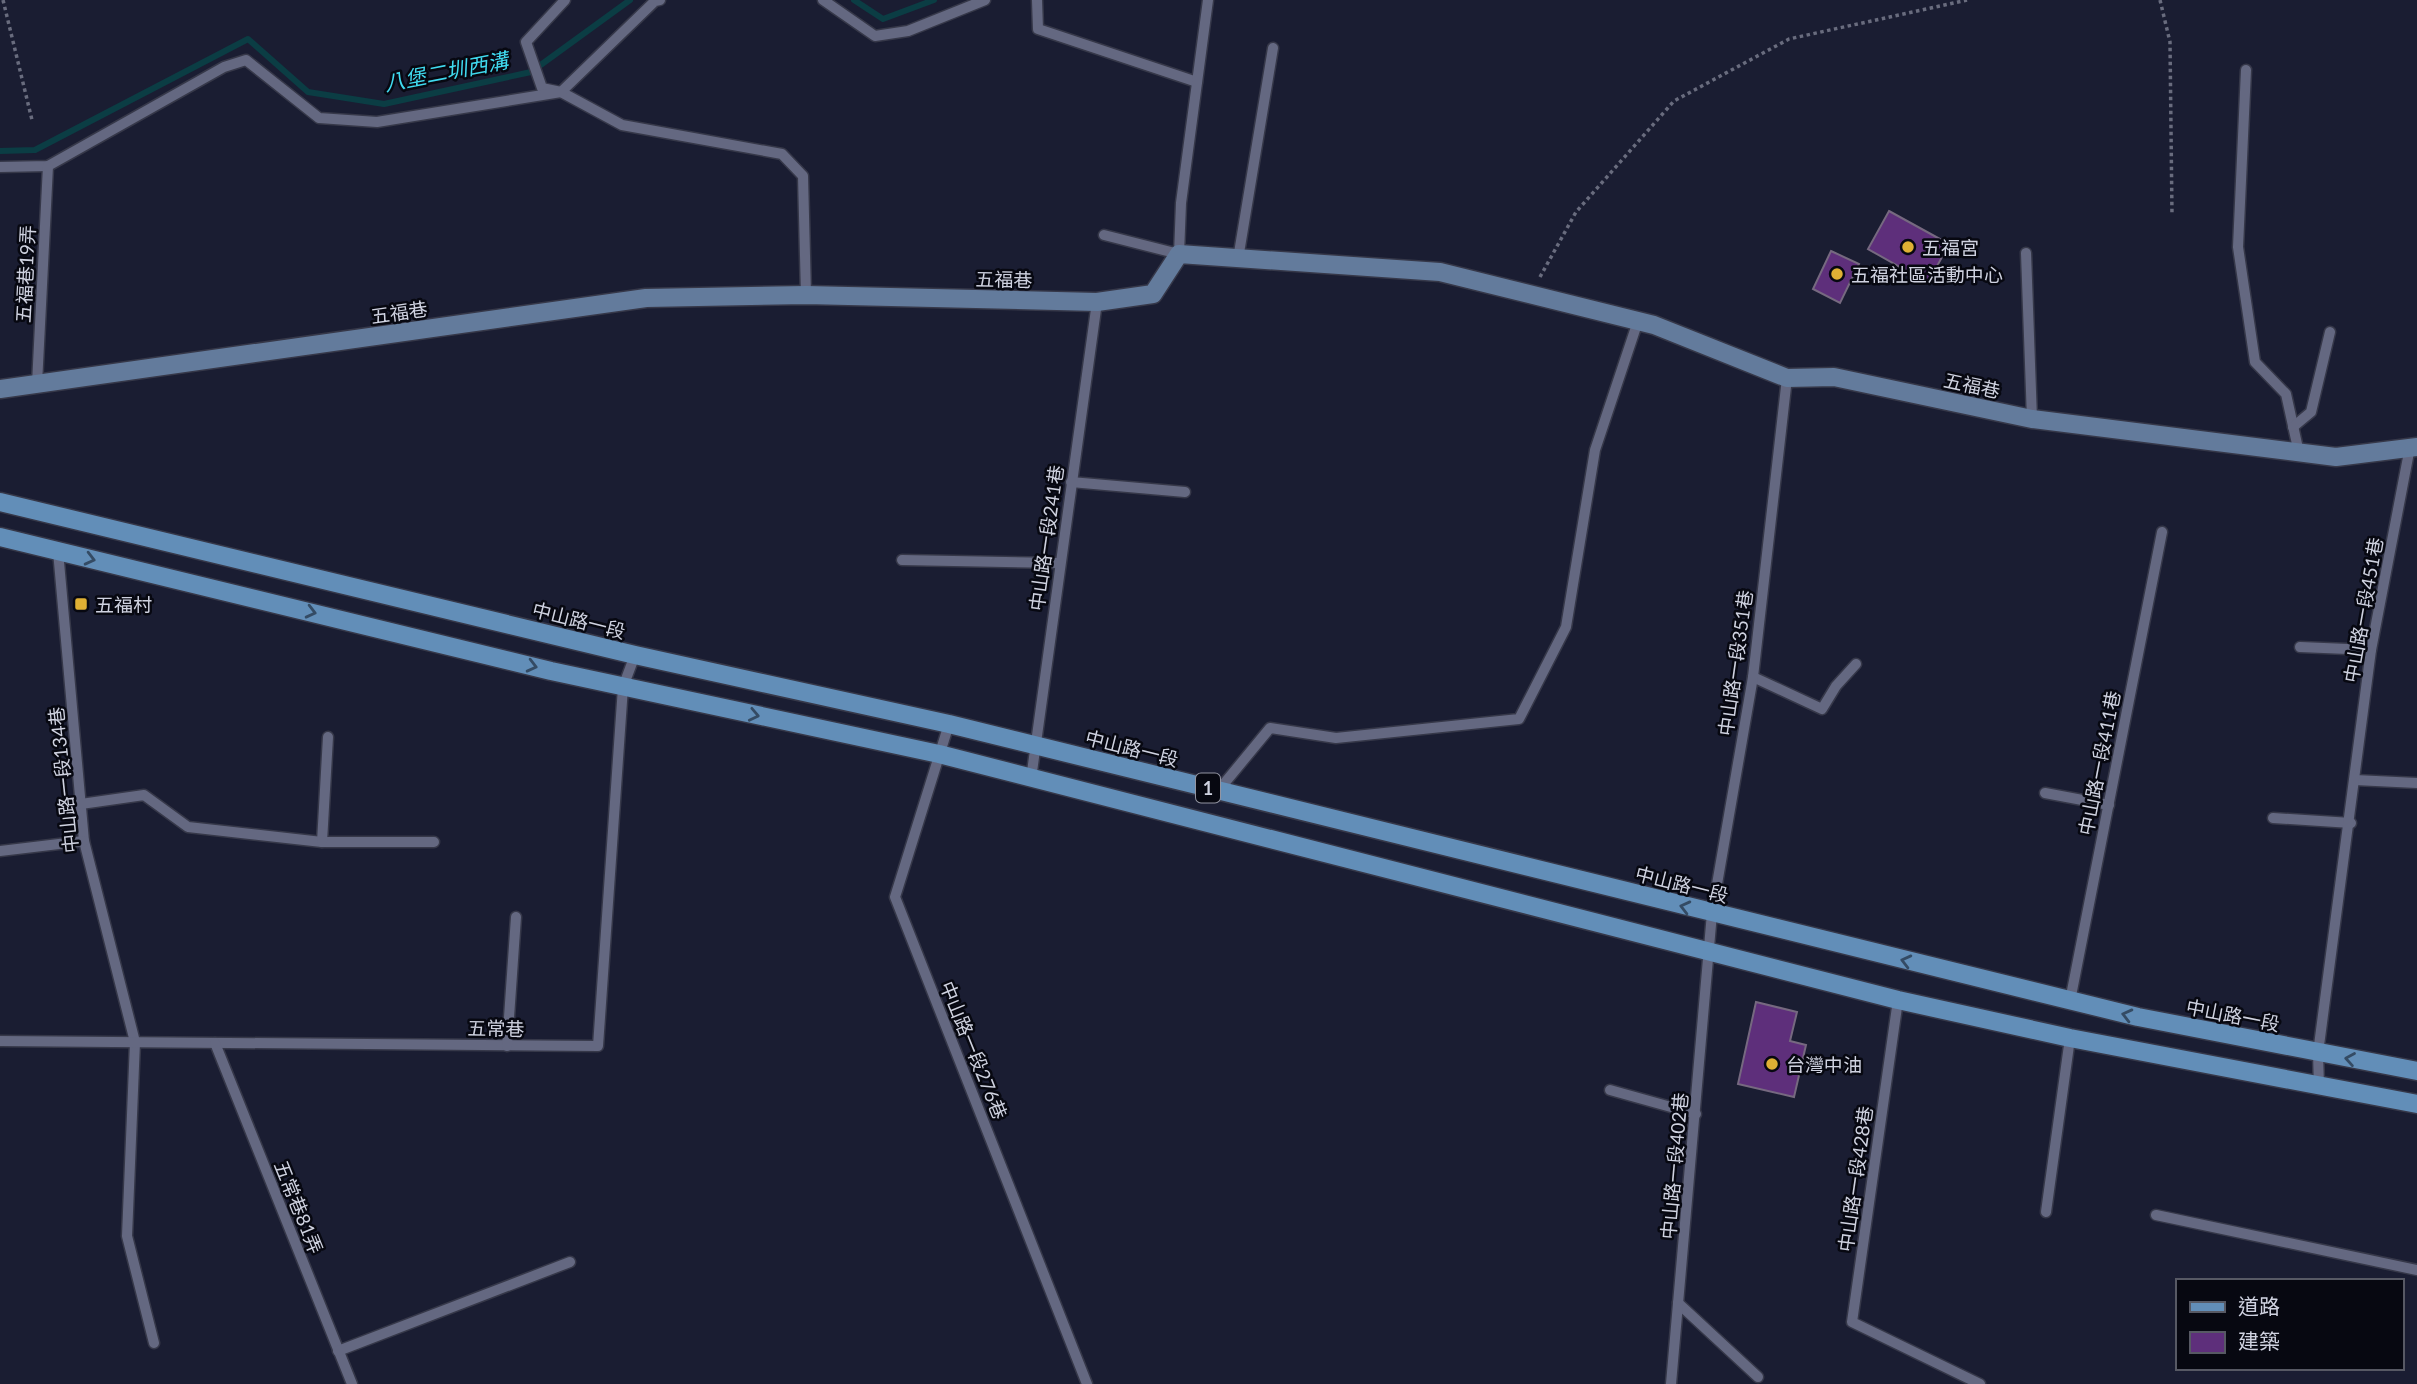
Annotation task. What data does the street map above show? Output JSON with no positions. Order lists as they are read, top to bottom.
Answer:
{
  "streets": {
    "main road": ["中山路一段", "1"],
    "street": ["五福巷"],
    "lane": [
      "五福巷19弄",
      "中山路一段241巷",
      "中山路一段451巷",
      "中山路一段351巷",
      "中山路一段411巷",
      "中山路一段134巷",
      "五常巷",
      "中山路一段276巷",
      "中山路一段402巷",
      "中山路一段428巷",
      "五常巷81弄"
    ]
  },
  "crossings": [
    ["五福巷19弄", "五福巷"],
    ["五福巷", "中山路一段241巷"],
    ["五福巷", "中山路一段451巷"],
    ["五福巷", "中山路一段351巷"],
    ["中山路一段241巷", "中山路一段"],
    ["中山路一段241巷", "1"],
    ["中山路一段451巷", "中山路一段"],
    ["中山路一段451巷", "1"],
    ["中山路一段", "中山路一段351巷"],
    ["中山路一段", "中山路一段411巷"],
    ["中山路一段", "五常巷"],
    ["中山路一段", "中山路一段276巷"],
    ["中山路一段351巷", "1"],
    ["中山路一段351巷", "中山路一段402巷"],
    ["中山路一段134巷", "1"],
    ["中山路一段134巷", "五常巷"],
    ["1", "五常巷"],
    ["1", "中山路一段276巷"],
    ["1", "中山路一段402巷"],
    ["1", "中山路一段428巷"],
    ["五常巷", "五常巷81弄"]
  ],
  "water": ["八堡二圳西溝"],
  "places": {
    "other": ["五福宮", "五福社區活動中心", "台灣中油"],
    "transit": ["五福村"]
  },
  "legend": ["道路", "建築"]
}
